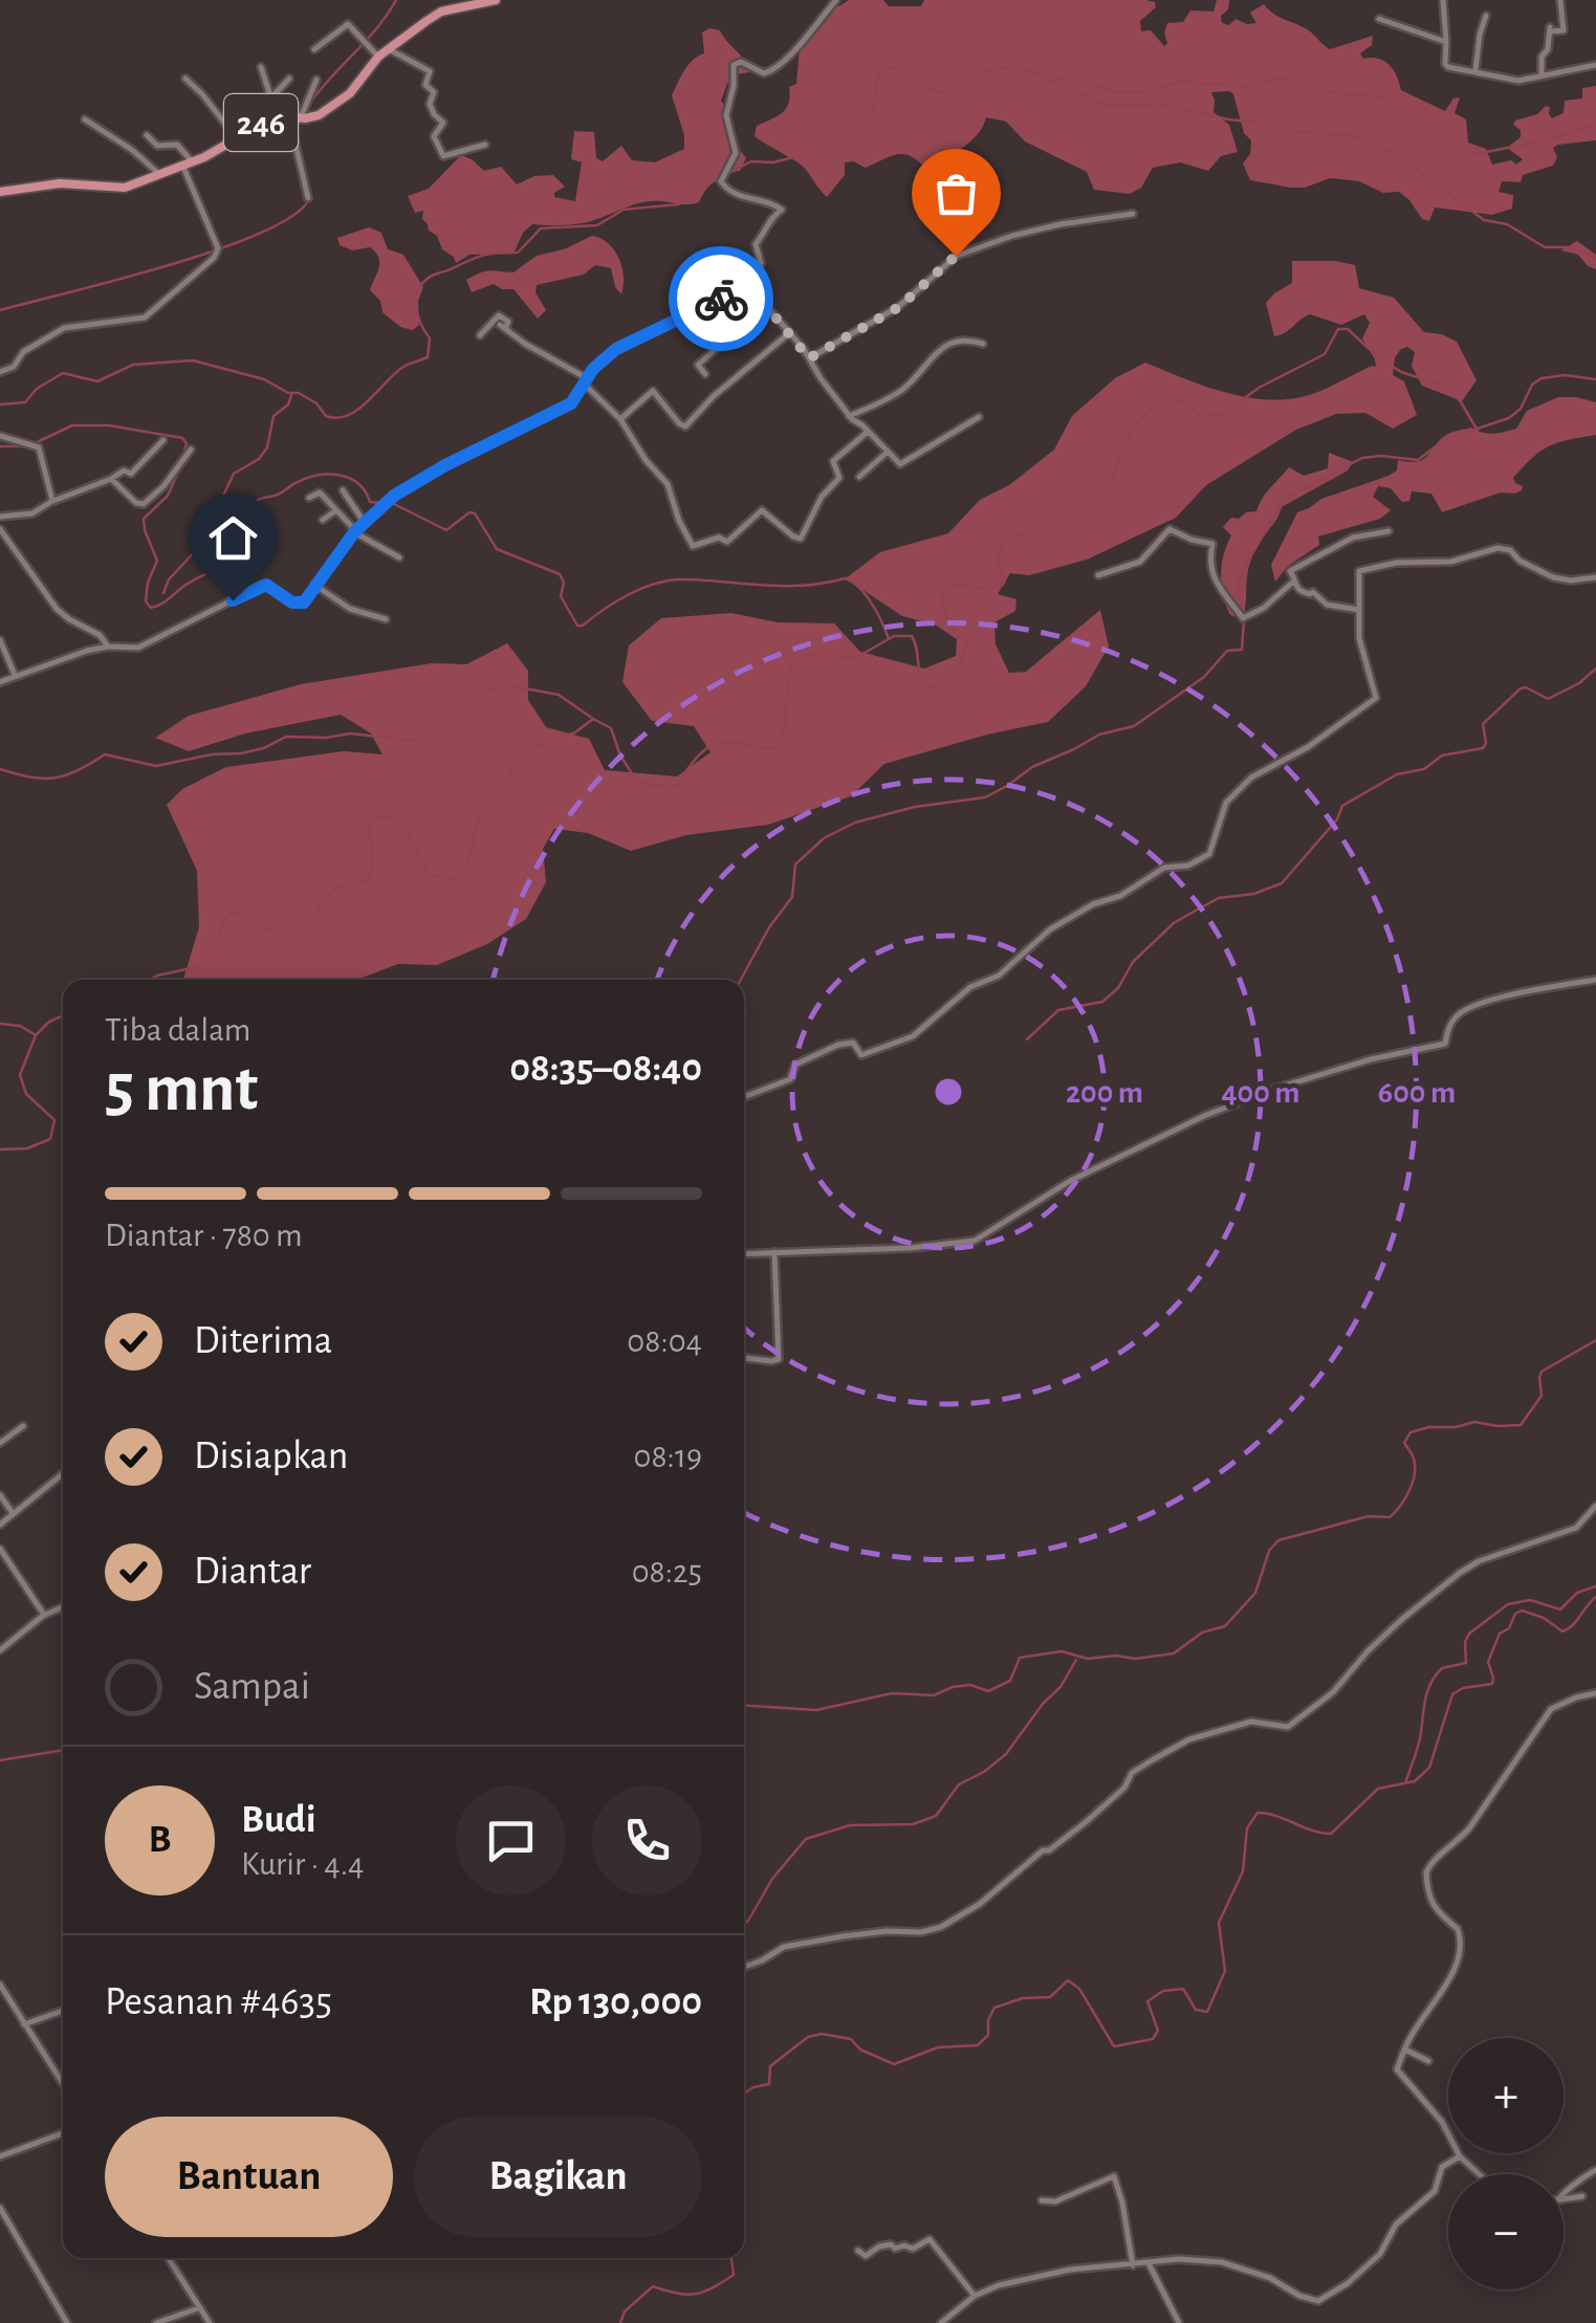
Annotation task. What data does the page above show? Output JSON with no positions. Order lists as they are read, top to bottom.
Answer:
{
  "streets": {
    "main road": ["246"]
  },
  "page": {
    "heading": ["5 mnt", "Tiba dalam", "08:35–08:40"],
    "panel": [
      "Budi",
      "Kurir · 4.4",
      "Pesanan #4635",
      "Rp 130,000"
    ],
    "bar": "Diantar · 780 m",
    "list": [
      ["Diterima", "08:04"],
      ["Disiapkan", "08:19"],
      ["Diantar", "08:25"],
      "Sampai"
    ],
    "round": "B",
    "map_buttons": ["+", "−"],
    "buttons": ["Bantuan", "Bagikan"]
  },
  "rings": ["200 m", "400 m", "600 m"]
}
